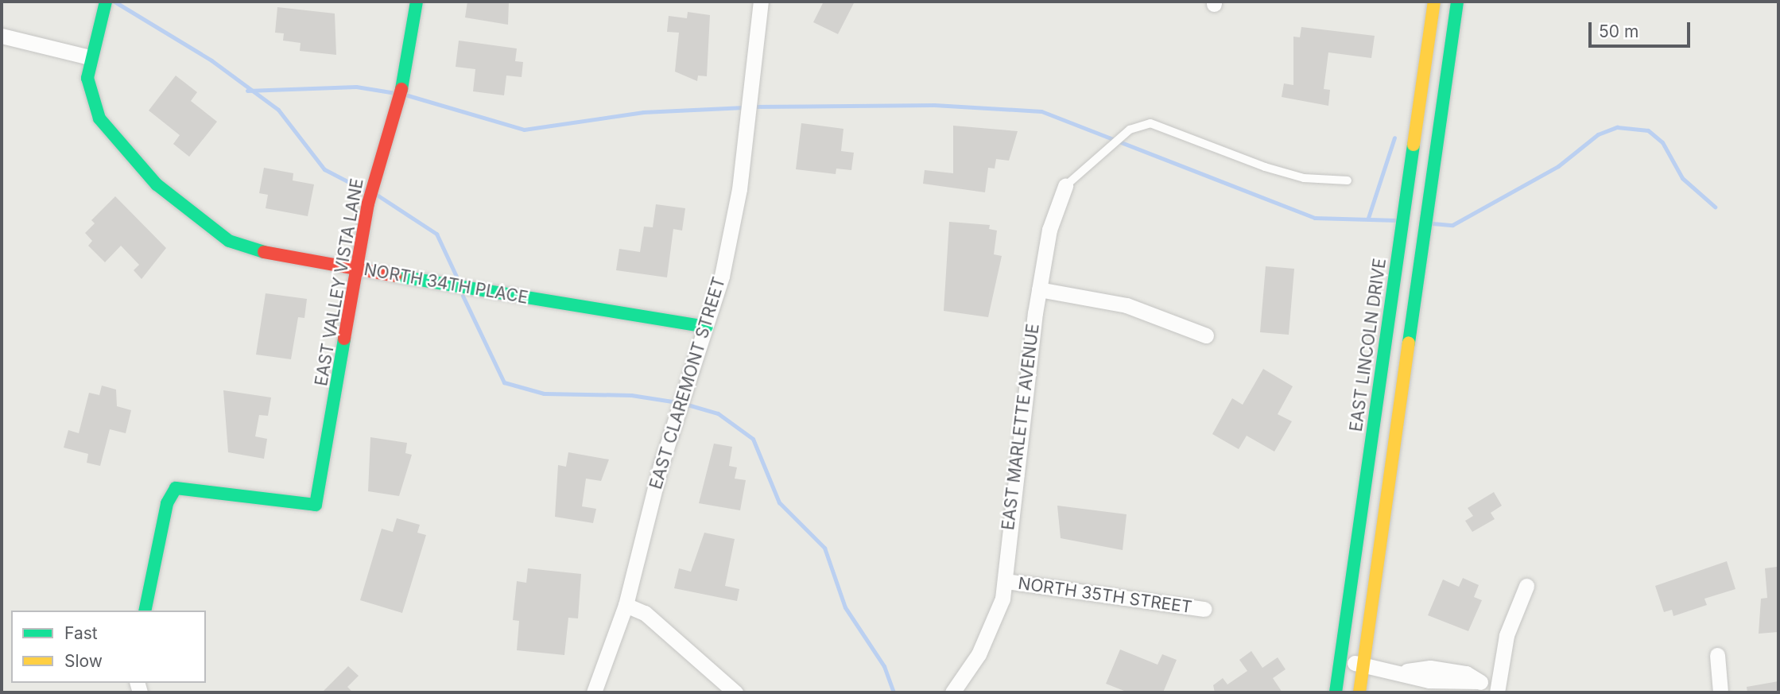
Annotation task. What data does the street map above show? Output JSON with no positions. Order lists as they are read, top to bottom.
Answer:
{
  "streets": {
    "street": [
      "EAST VALLEY VISTA LANE",
      "NORTH 34TH PLACE",
      "EAST LINCOLN DRIVE",
      "EAST CLAREMONT STREET",
      "EAST MARLETTE AVENUE",
      "NORTH 35TH STREET"
    ]
  },
  "crossings": [
    ["EAST VALLEY VISTA LANE", "NORTH 34TH PLACE"],
    ["NORTH 34TH PLACE", "EAST CLAREMONT STREET"],
    ["EAST MARLETTE AVENUE", "NORTH 35TH STREET"]
  ],
  "legend": ["Fast", "Slow"],
  "scale_bar": "50 m"
}
